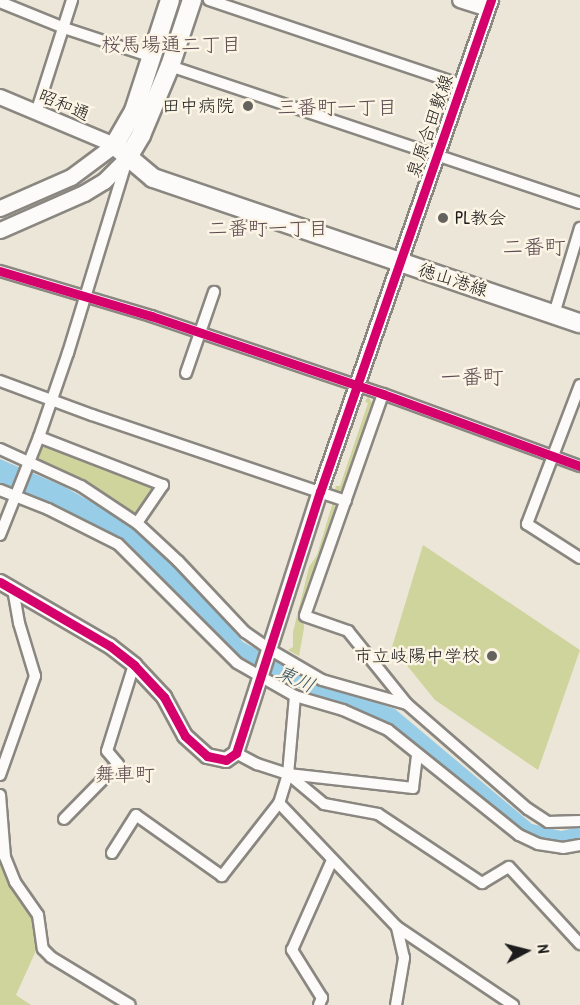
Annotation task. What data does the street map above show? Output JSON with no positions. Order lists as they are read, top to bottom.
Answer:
{
  "streets": {
    "main road": ["徳山港線"],
    "street": ["昭和通", "泉原合田敷線"]
  },
  "crossings": [
    ["昭和通", "徳山港線"],
    ["泉原合田敷線", "徳山港線"]
  ],
  "districts": [
    "桜馬場通二丁目",
    "三番町一丁目",
    "二番町一丁目",
    "二番町",
    "一番町",
    "舞車町"
  ],
  "water": ["東川"],
  "places": ["田中病院", "PL教会", "市立岐陽中学校"],
  "north": "right"
}
